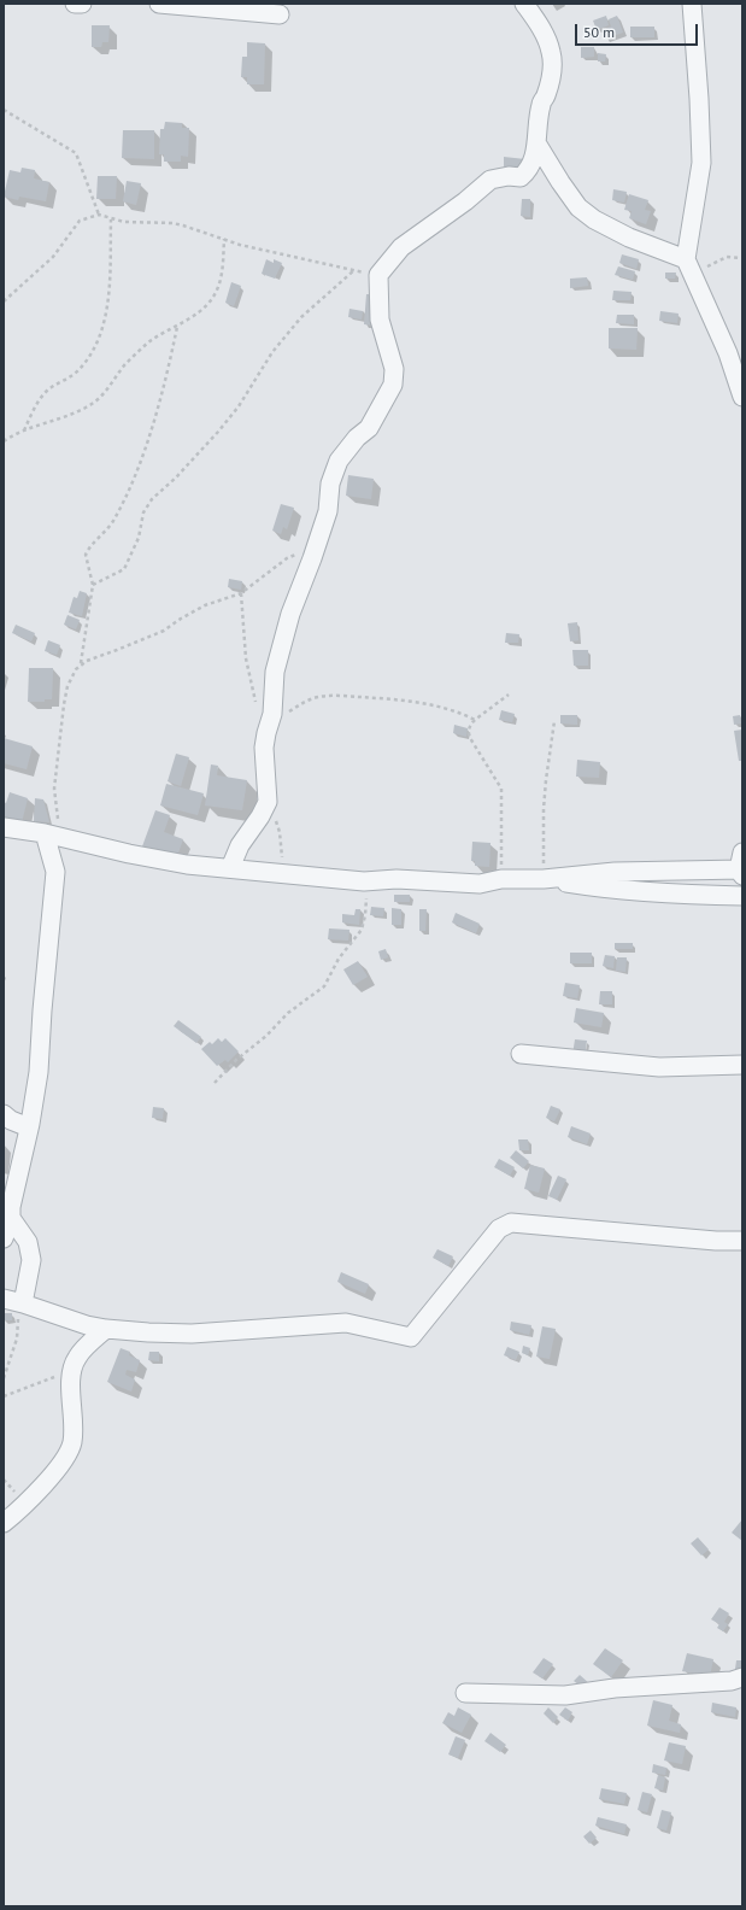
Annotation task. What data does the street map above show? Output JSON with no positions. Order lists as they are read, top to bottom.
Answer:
{
  "scale_bar": "50 m"
}
